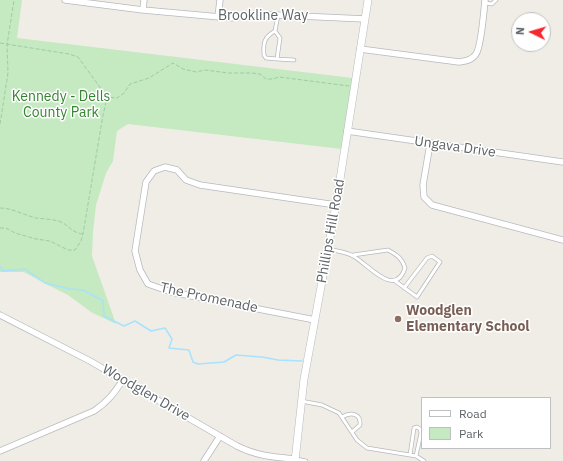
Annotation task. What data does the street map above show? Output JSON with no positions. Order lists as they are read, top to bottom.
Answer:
{
  "streets": {
    "street": [
      "Brookline Way",
      "Ungava Drive",
      "Phillips Hill Road",
      "The Promenade",
      "Woodglen Drive"
    ]
  },
  "crossings": [
    ["Brookline Way", "Phillips Hill Road"],
    ["Ungava Drive", "Phillips Hill Road"],
    ["Phillips Hill Road", "The Promenade"],
    ["Phillips Hill Road", "Woodglen Drive"]
  ],
  "parks": ["Kennedy - Dells County Park"],
  "places": ["Woodglen Elementary School"],
  "legend": ["Road", "Park"],
  "north": "left"
}
